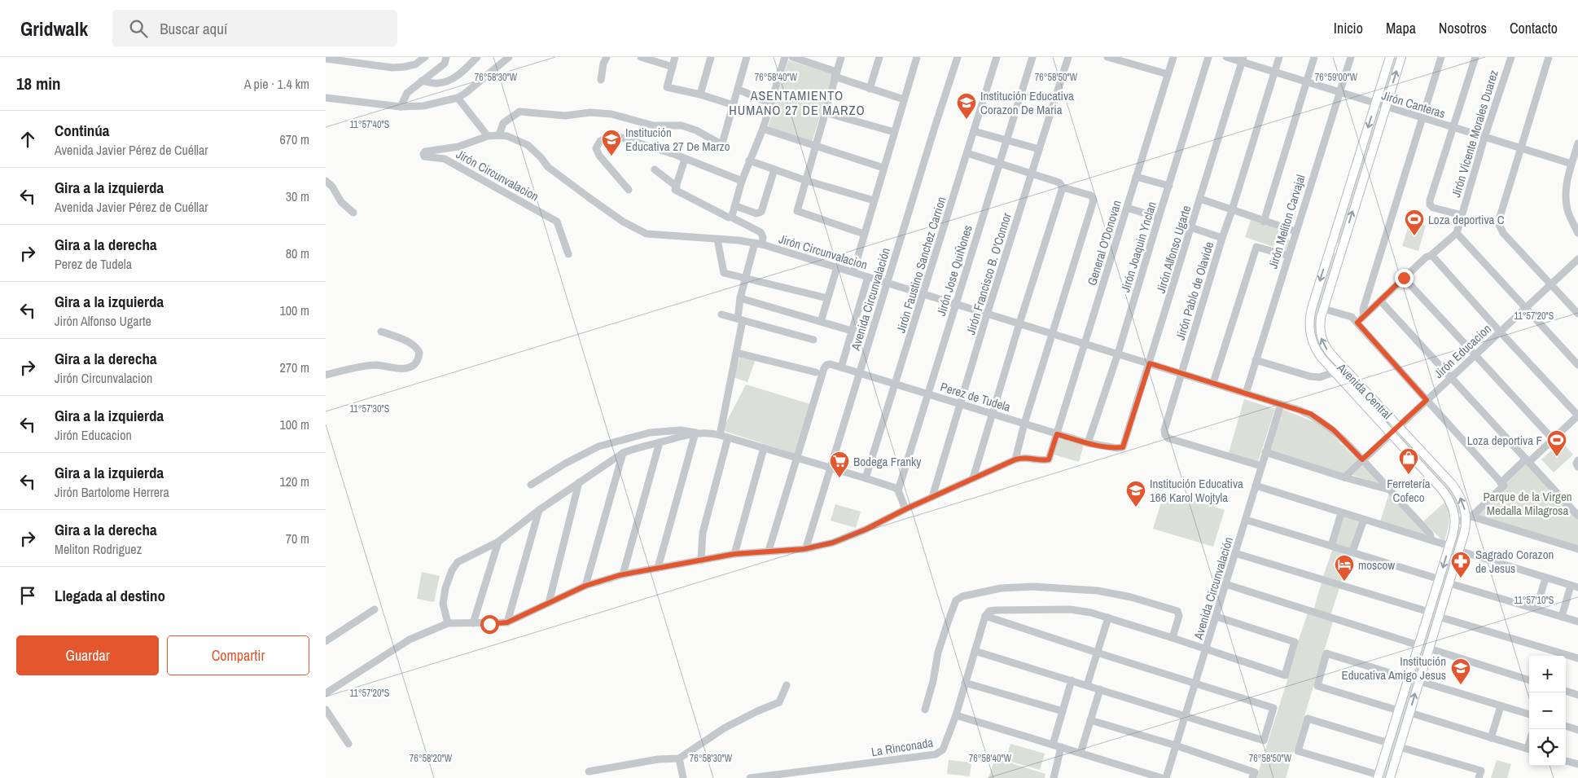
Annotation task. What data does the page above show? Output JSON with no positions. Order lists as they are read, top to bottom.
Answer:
{
  "streets": {
    "main road": ["Avenida Central"],
    "street": [
      "Jirón Canteras",
      "Jirón Vicente Morales Duarez",
      "Jirón Circunvalacion",
      "Jirón Meliton Carvajal",
      "General O'Donovan",
      "Jirón Joaquin Ynclan",
      "Jirón Alfonso Ugarte",
      "Jirón Faustino Sanchez Carrion",
      "Jirón Jose QuiÑones",
      "Jirón Francisco B. O'Connor",
      "Jirón Pablo de Olavide",
      "Avenida Circunvalación",
      "Jirón Educacion",
      "Perez de Tudela",
      "La Rinconada"
    ]
  },
  "crossings": [
    ["Jirón Canteras", "Jirón Vicente Morales Duarez"],
    ["Jirón Canteras", "Jirón Meliton Carvajal"],
    ["Jirón Canteras", "Jirón Alfonso Ugarte"],
    ["Jirón Canteras", "Jirón Pablo de Olavide"],
    ["Jirón Canteras", "Avenida Central"],
    ["Jirón Circunvalacion", "Jirón Meliton Carvajal"],
    ["Jirón Circunvalacion", "General O'Donovan"],
    ["Jirón Circunvalacion", "Jirón Joaquin Ynclan"],
    ["Jirón Circunvalacion", "Jirón Alfonso Ugarte"],
    ["Jirón Circunvalacion", "Jirón Faustino Sanchez Carrion"],
    ["Jirón Circunvalacion", "Jirón Jose QuiÑones"],
    ["Jirón Circunvalacion", "Jirón Francisco B. O'Connor"],
    ["Jirón Circunvalacion", "Jirón Pablo de Olavide"],
    ["Jirón Circunvalacion", "Avenida Circunvalación"],
    ["Jirón Circunvalacion", "Jirón Educacion"],
    ["General O'Donovan", "Perez de Tudela"],
    ["Jirón Joaquin Ynclan", "Perez de Tudela"],
    ["Jirón Alfonso Ugarte", "Perez de Tudela"],
    ["Jirón Faustino Sanchez Carrion", "Perez de Tudela"],
    ["Jirón Jose QuiÑones", "Perez de Tudela"],
    ["Jirón Francisco B. O'Connor", "Perez de Tudela"],
    ["Jirón Pablo de Olavide", "Avenida Circunvalación"],
    ["Avenida Circunvalación", "Perez de Tudela"],
    ["Jirón Educacion", "Avenida Central"]
  ],
  "districts": ["ASENTAMIENTO HUMANO 27 DE MARZO"],
  "parks": ["Parque de la Virgen Medalla Milagrosa"],
  "places": {
    "school or university": [
      "Institución Educativa Corazon De Maria",
      "Institución Educativa 27 De Marzo",
      "Institución Educativa 166 Karol Wojtyla",
      "Institución Educativa Amigo Jesus"
    ],
    "sports": ["Loza deportiva C", "Loza deportiva F"],
    "shop": ["Ferretería Cofeco"],
    "supermarket": ["Bodega Franky"],
    "pharmacy": ["Sagrado Corazon de Jesus"],
    "hotel": ["moscow"]
  },
  "page": {
    "header": "Gridwalk",
    "search": "Buscar aquí",
    "nav": [
      "Inicio",
      "Mapa",
      "Nosotros",
      "Contacto"
    ],
    "heading": ["18 min", "A pie · 1.4 km"],
    "list": [
      ["Continúa", "Avenida Javier Pérez de Cuéllar", "670 m"],
      ["Gira a la izquierda", "Avenida Javier Pérez de Cuéllar", "30 m"],
      ["Gira a la derecha", "Perez de Tudela", "80 m"],
      ["Gira a la izquierda", "Jirón Alfonso Ugarte", "100 m"],
      ["Gira a la derecha", "Jirón Circunvalacion", "270 m"],
      ["Gira a la izquierda", "Jirón Educacion", "100 m"],
      ["Gira a la izquierda", "Jirón Bartolome Herrera", "120 m"],
      ["Gira a la derecha", "Meliton Rodriguez", "70 m"],
      "Llegada al destino"
    ],
    "buttons": ["Guardar", "Compartir"],
    "map_buttons": ["+", "−"]
  },
  "coordinates": [
    "76°58'30\"W",
    "76°58'40\"W",
    "76°58'50\"W",
    "76°59'00\"W",
    "11°57'40\"S",
    "11°57'20\"S",
    "11°57'30\"S",
    "11°57'10\"S",
    "76°58'20\"W"
  ]
}
